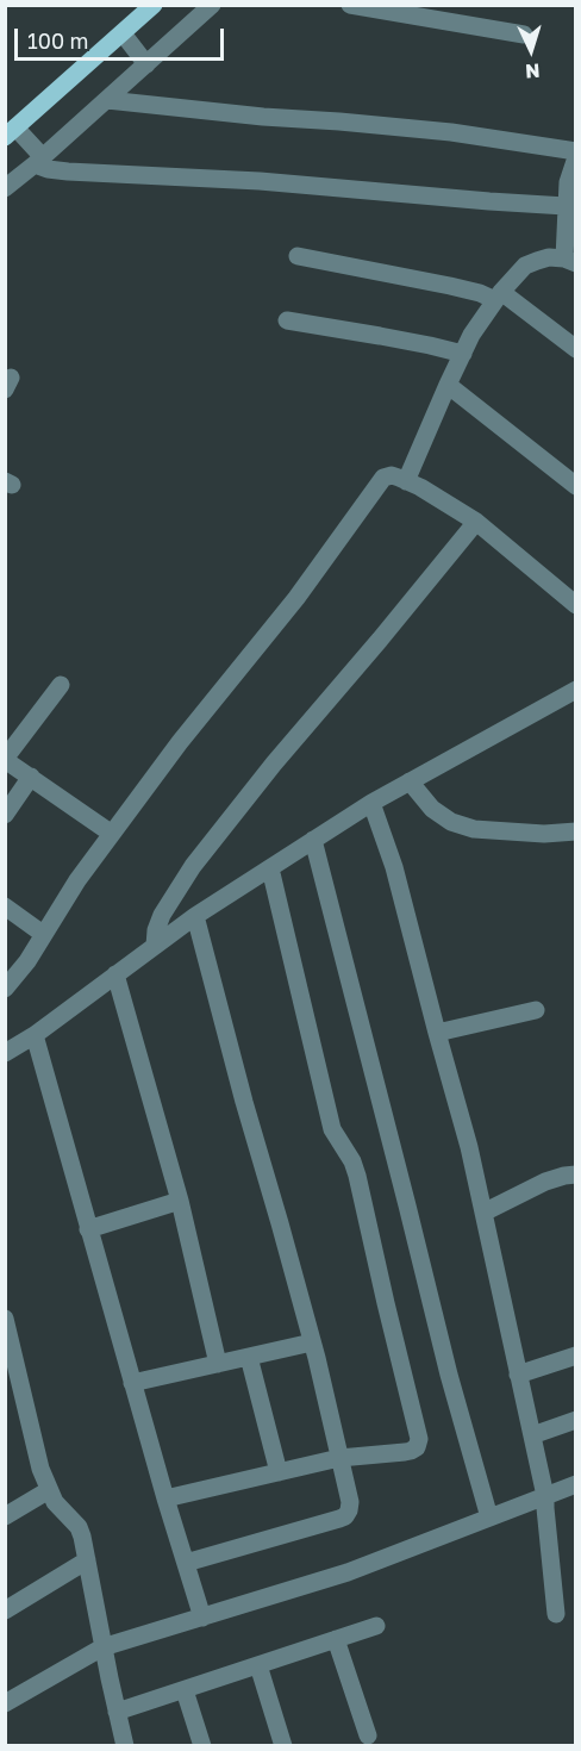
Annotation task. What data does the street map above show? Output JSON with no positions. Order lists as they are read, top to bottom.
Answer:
{
  "scale_bar": "100 m",
  "north": "bottom"
}
